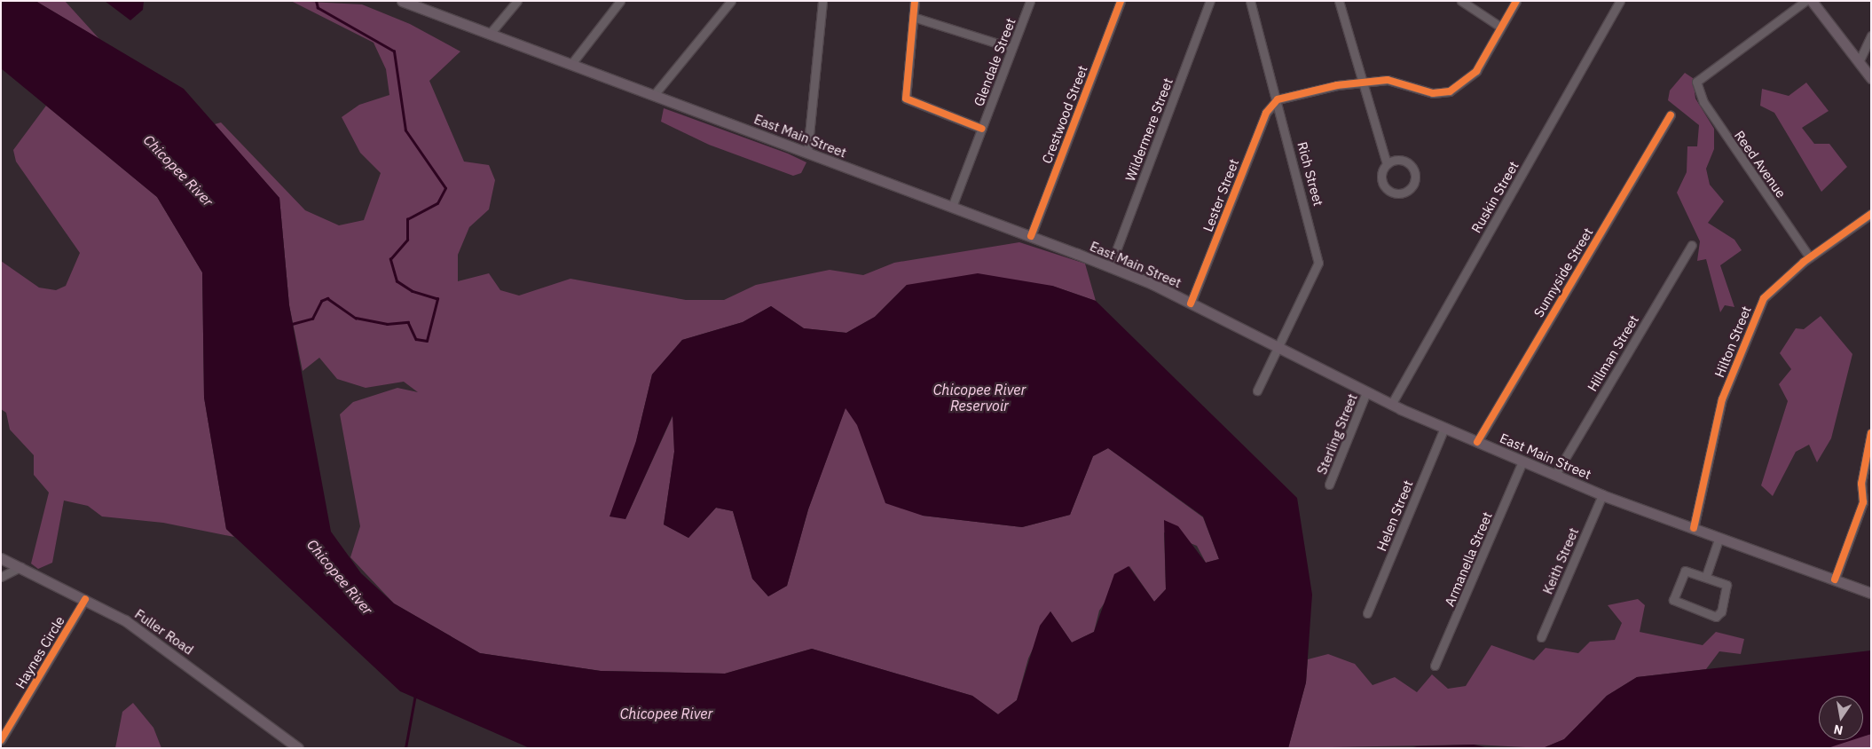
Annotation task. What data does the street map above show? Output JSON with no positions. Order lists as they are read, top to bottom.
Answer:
{
  "streets": {
    "main road": ["East Main Street", "Fuller Road"],
    "street": [
      "Glendale Street",
      "Crestwood Street",
      "Wildermere Street",
      "Reed Avenue",
      "Rich Street",
      "Lester Street",
      "Ruskin Street",
      "Sunnyside Street",
      "Hilton Street",
      "Hillman Street",
      "Sterling Street",
      "Helen Street",
      "Armanella Street",
      "Keith Street",
      "Haynes Circle"
    ]
  },
  "crossings": [
    ["Glendale Street", "East Main Street"],
    ["Crestwood Street", "East Main Street"],
    ["Wildermere Street", "East Main Street"],
    ["East Main Street", "Rich Street"],
    ["East Main Street", "Lester Street"],
    ["East Main Street", "Ruskin Street"],
    ["East Main Street", "Sunnyside Street"],
    ["East Main Street", "Hilton Street"],
    ["East Main Street", "Hillman Street"],
    ["East Main Street", "Sterling Street"],
    ["East Main Street", "Helen Street"],
    ["East Main Street", "Armanella Street"],
    ["East Main Street", "Keith Street"],
    ["Reed Avenue", "Hilton Street"],
    ["Rich Street", "Lester Street"],
    ["Fuller Road", "Haynes Circle"]
  ],
  "water": ["Chicopee River", "Chicopee River Reservoir"],
  "north": "bottom"
}
